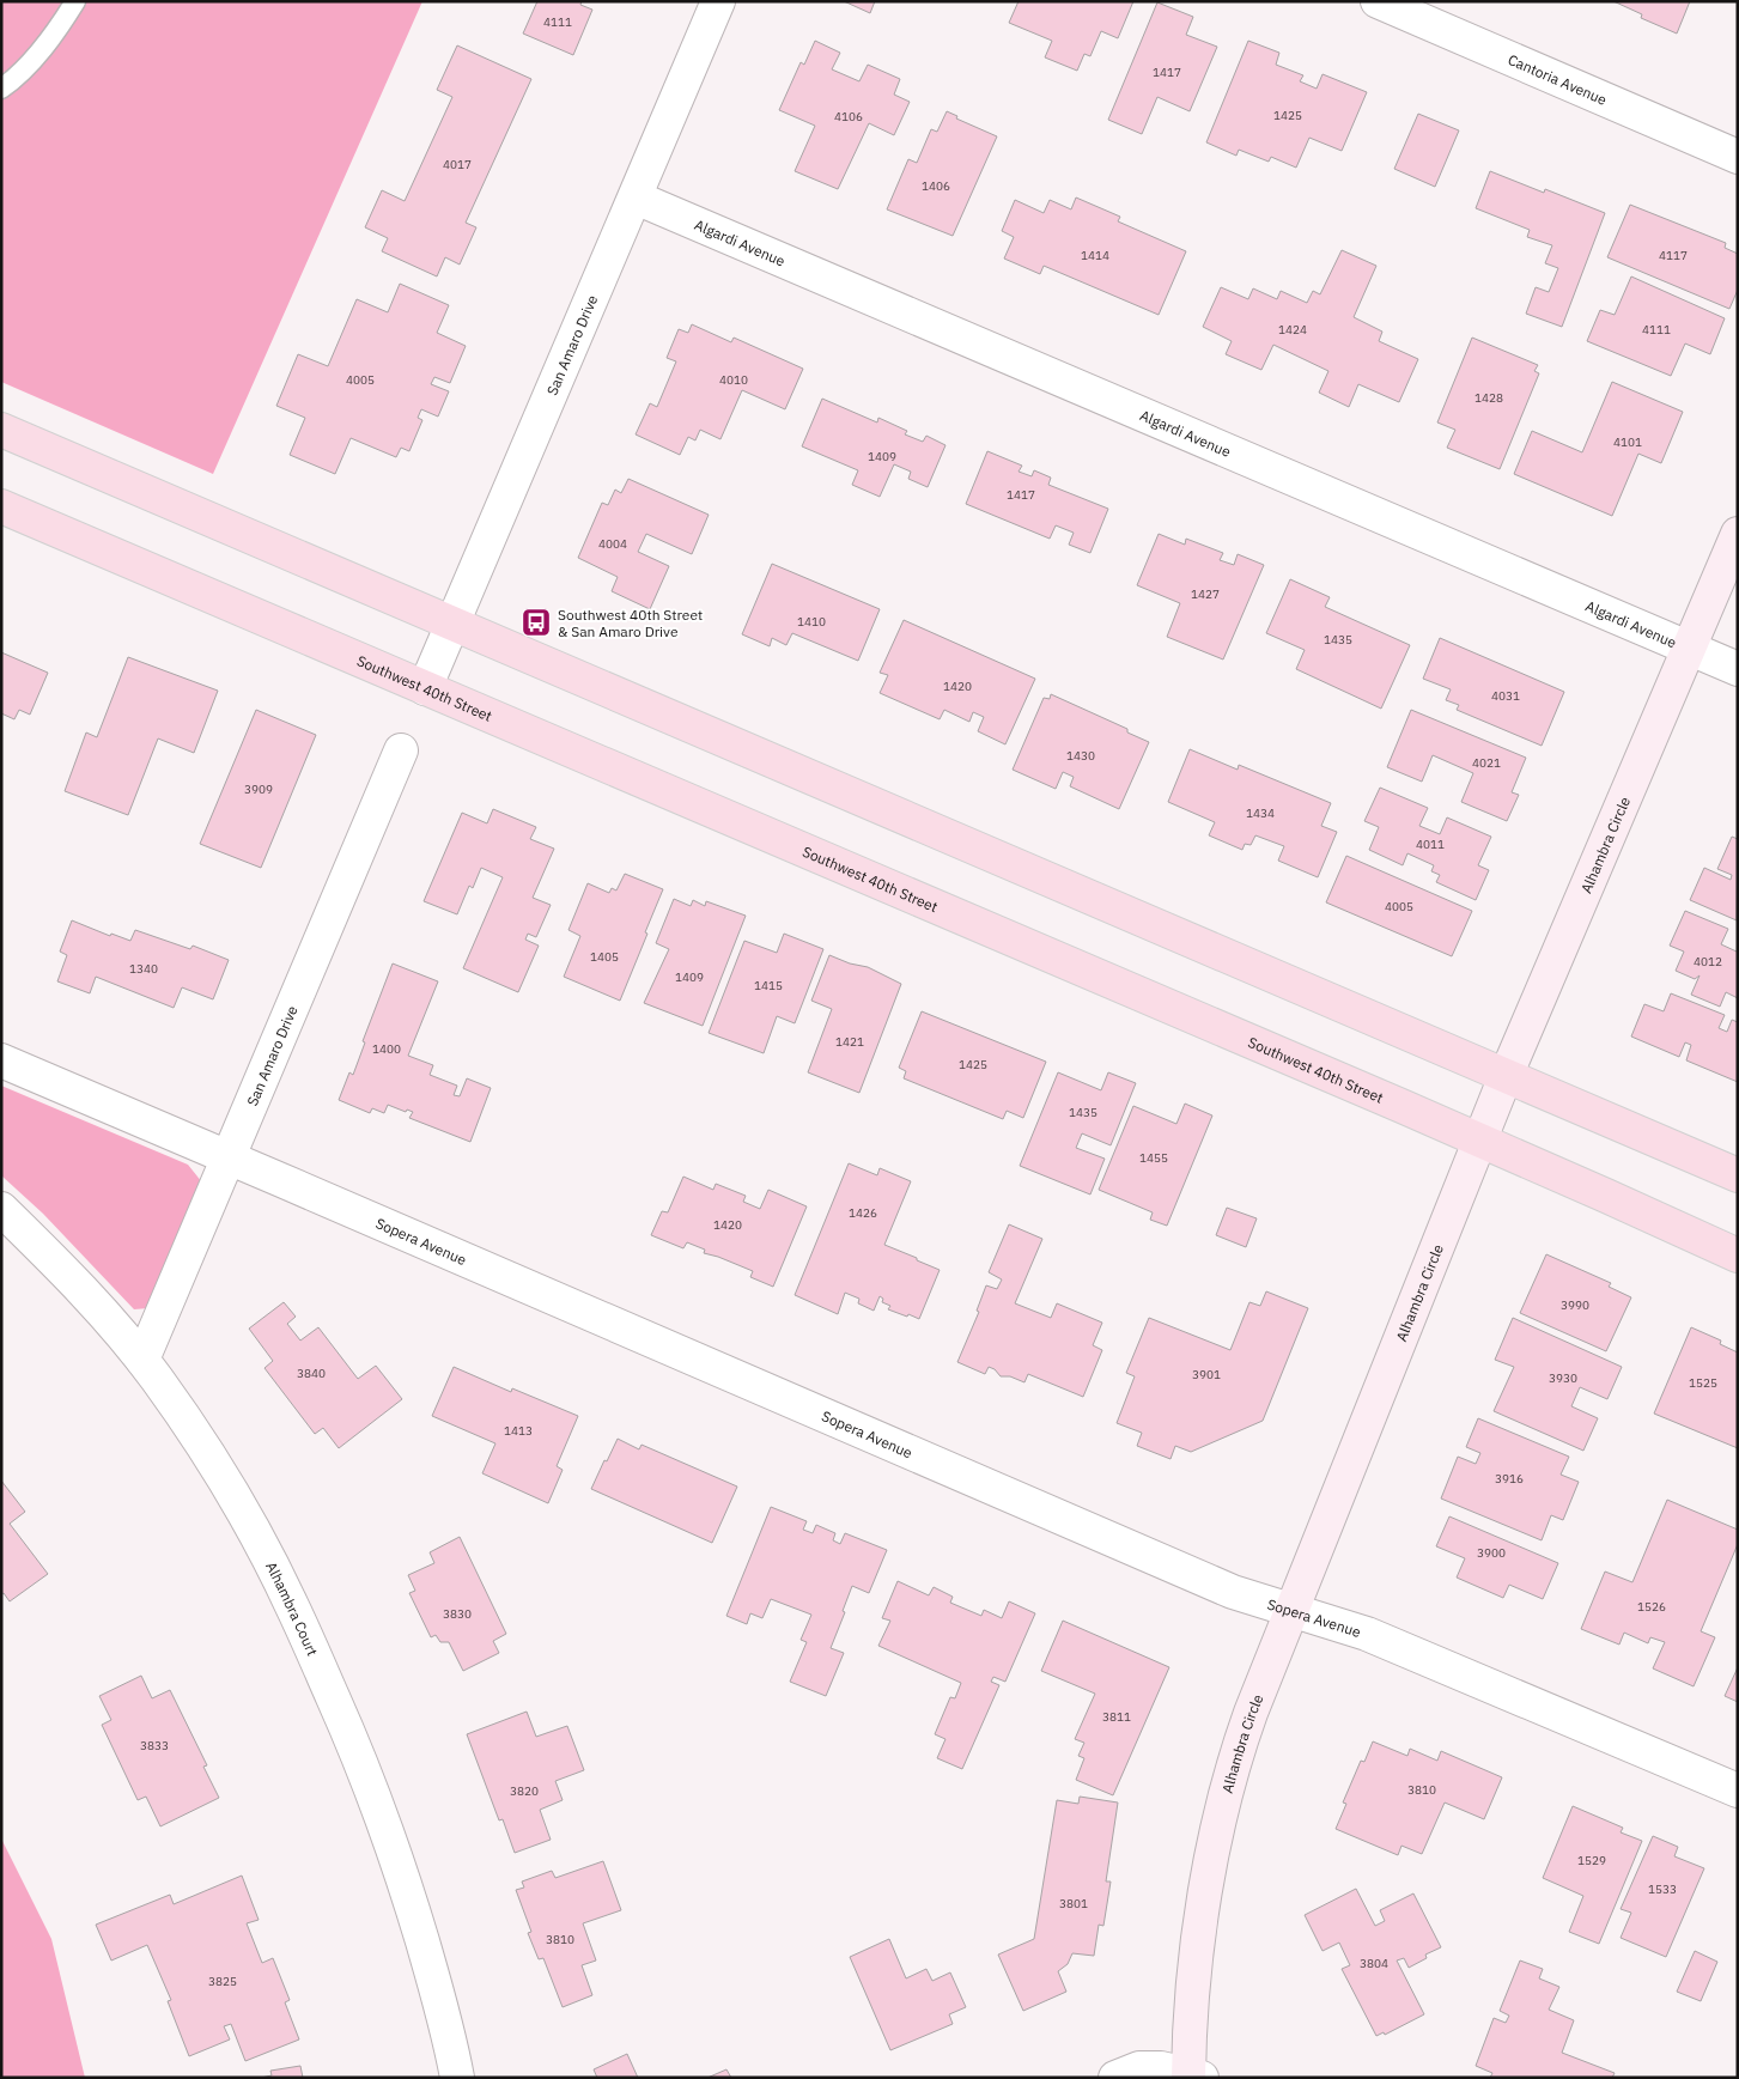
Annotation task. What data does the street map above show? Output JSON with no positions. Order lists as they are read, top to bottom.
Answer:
{
  "streets": {
    "main road": ["Southwest 40th Street"],
    "street": [
      "Cantoria Avenue",
      "Algardi Avenue",
      "San Amaro Drive",
      "Alhambra Circle",
      "Sopera Avenue",
      "Alhambra Court"
    ]
  },
  "crossings": [
    ["Algardi Avenue", "San Amaro Drive"],
    ["Algardi Avenue", "Alhambra Circle"],
    ["San Amaro Drive", "Southwest 40th Street"],
    ["San Amaro Drive", "Sopera Avenue"],
    ["San Amaro Drive", "Alhambra Court"],
    ["Southwest 40th Street", "Alhambra Circle"],
    ["Alhambra Circle", "Sopera Avenue"]
  ],
  "places": {
    "bus stop": ["Southwest 40th Street & San Amaro Drive"]
  },
  "house_numbers": [
    "4111",
    "1417",
    "1425",
    "4106",
    "4017",
    "1406",
    "1414",
    "4117",
    "1424",
    "4111",
    "4005",
    "4010",
    "1428",
    "4101",
    "1409",
    "1417",
    "4004",
    "1427",
    "1410",
    "1435",
    "1420",
    "4031",
    "1430",
    "4021",
    "3909",
    "1434",
    "4011",
    "4005",
    "1405",
    "4012",
    "1340",
    "1409",
    "1415",
    "1421",
    "1400",
    "1425",
    "1435",
    "1455",
    "1426",
    "1420",
    "3990",
    "3840",
    "3901",
    "3930",
    "1525",
    "1413",
    "3916",
    "3900",
    "1526",
    "3830",
    "3811",
    "3833",
    "3810",
    "3820",
    "1529",
    "1533",
    "3801",
    "3810",
    "3804",
    "3825"
  ]
}
